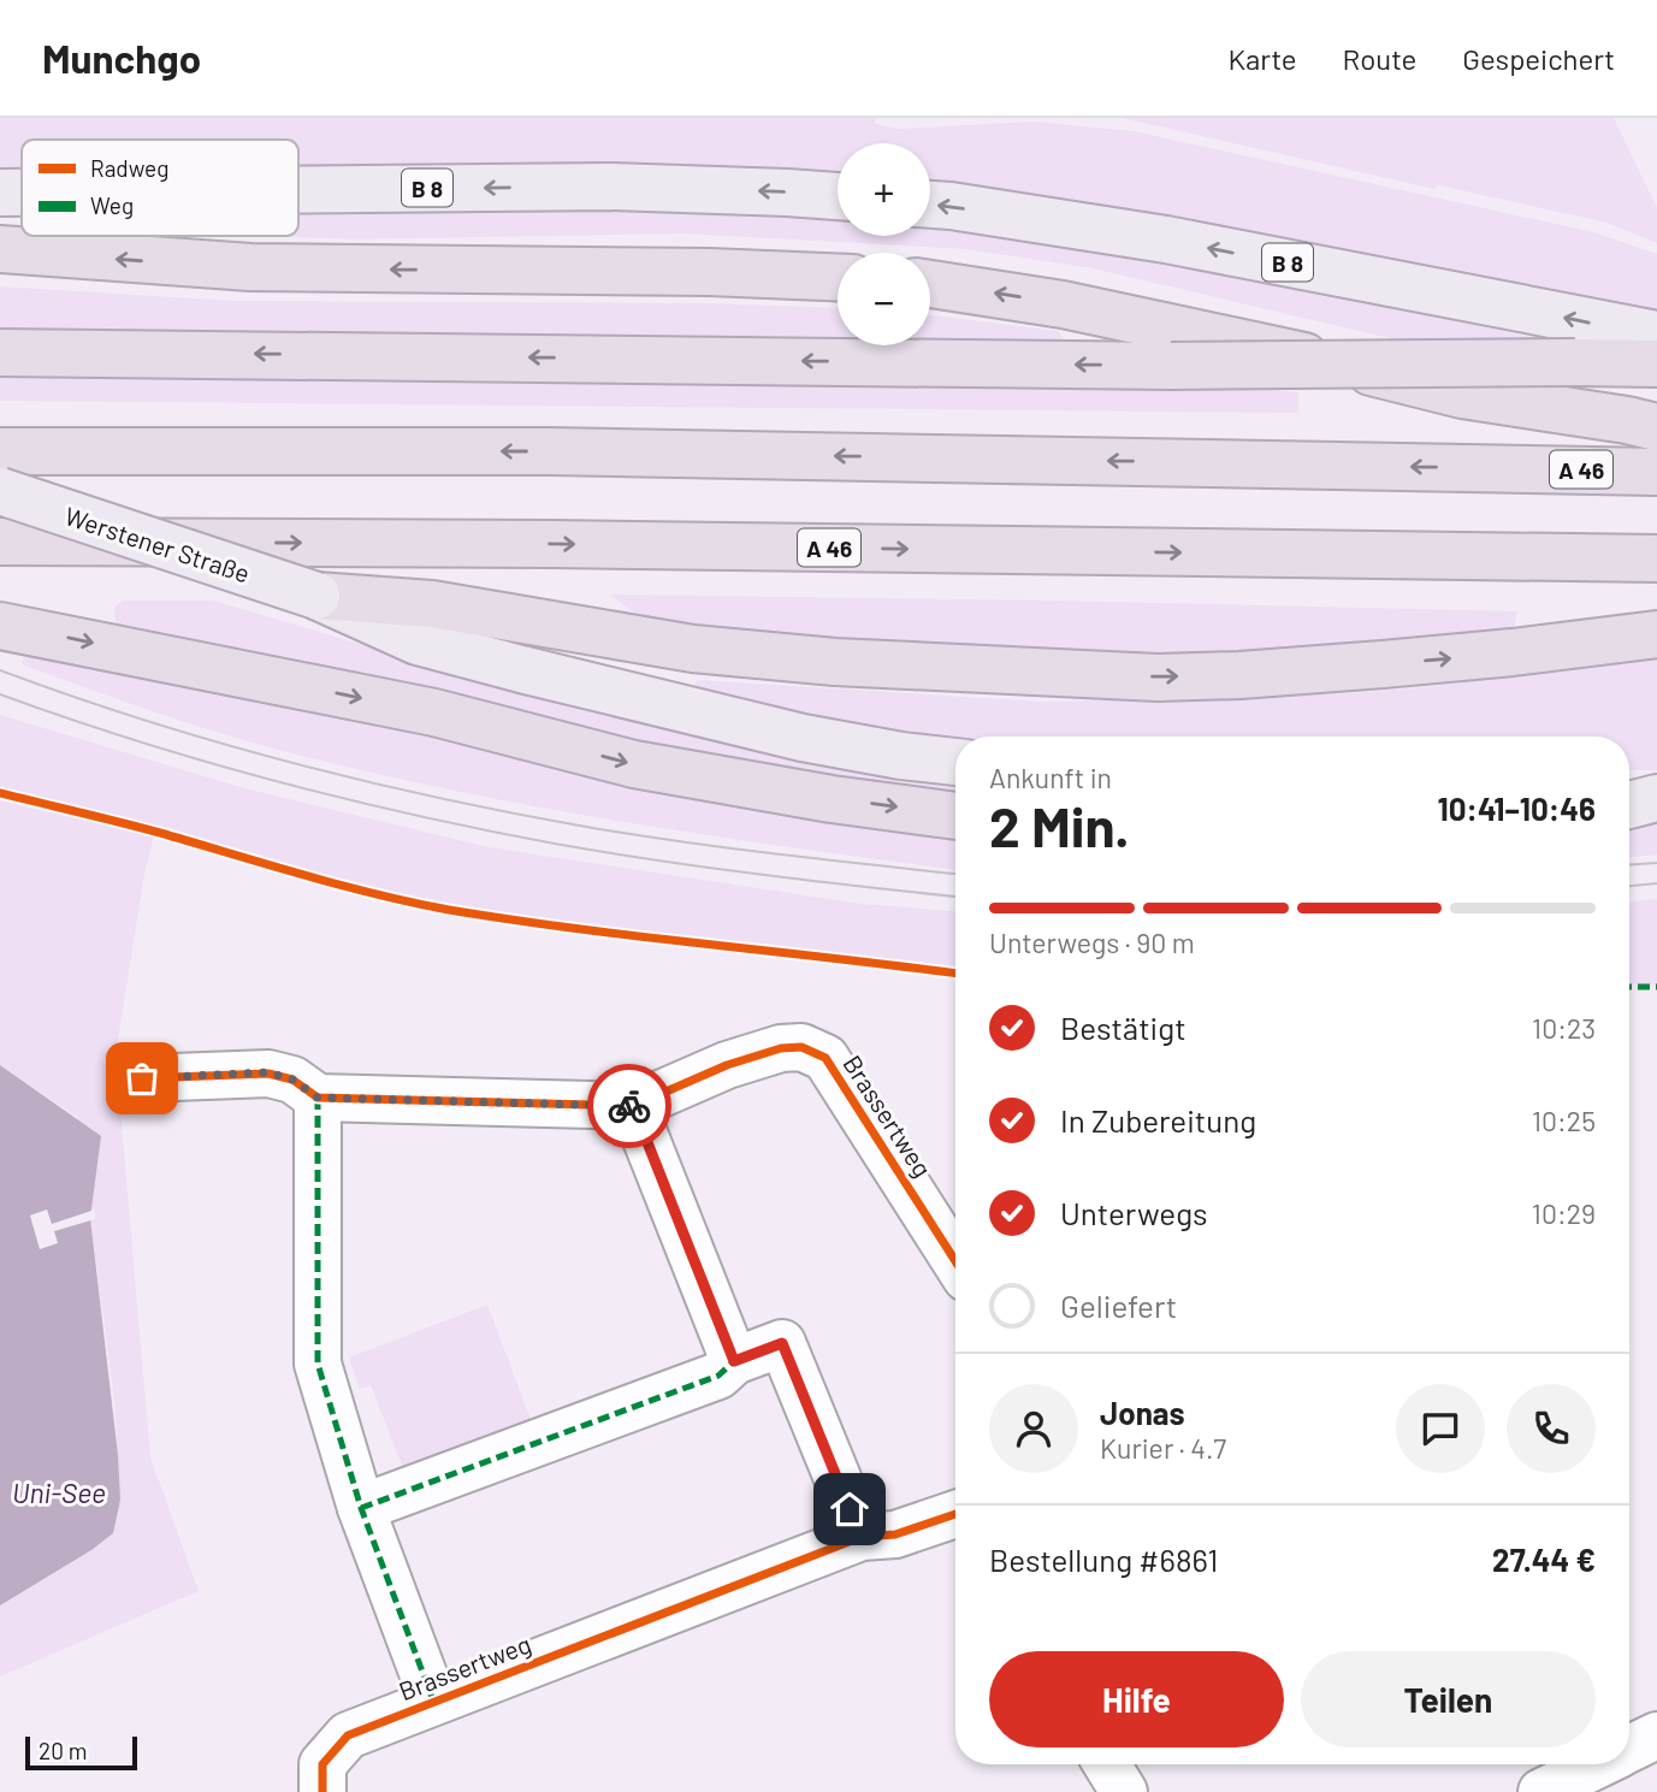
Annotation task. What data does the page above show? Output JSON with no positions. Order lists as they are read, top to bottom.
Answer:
{
  "streets": {
    "highway": ["A 46"],
    "main road": ["B 8", "Werstener Straße"],
    "street": ["Brassertweg"]
  },
  "water": ["Uni-See"],
  "legend": ["Radweg", "Weg"],
  "scale_bar": "20 m",
  "page": {
    "header": "Munchgo",
    "nav": ["Karte", "Route", "Gespeichert"],
    "map_buttons": ["+", "−"],
    "heading": ["2 Min.", "Ankunft in", "10:41–10:46"],
    "panel": [
      "Jonas",
      "Kurier · 4.7",
      "Bestellung #6861",
      "27.44 €"
    ],
    "bar": "Unterwegs · 90 m",
    "list": [
      ["Bestätigt", "10:23"],
      ["In Zubereitung", "10:25"],
      ["Unterwegs", "10:29"],
      "Geliefert"
    ],
    "buttons": ["Hilfe", "Teilen"],
    "scale": "20 m"
  }
}
